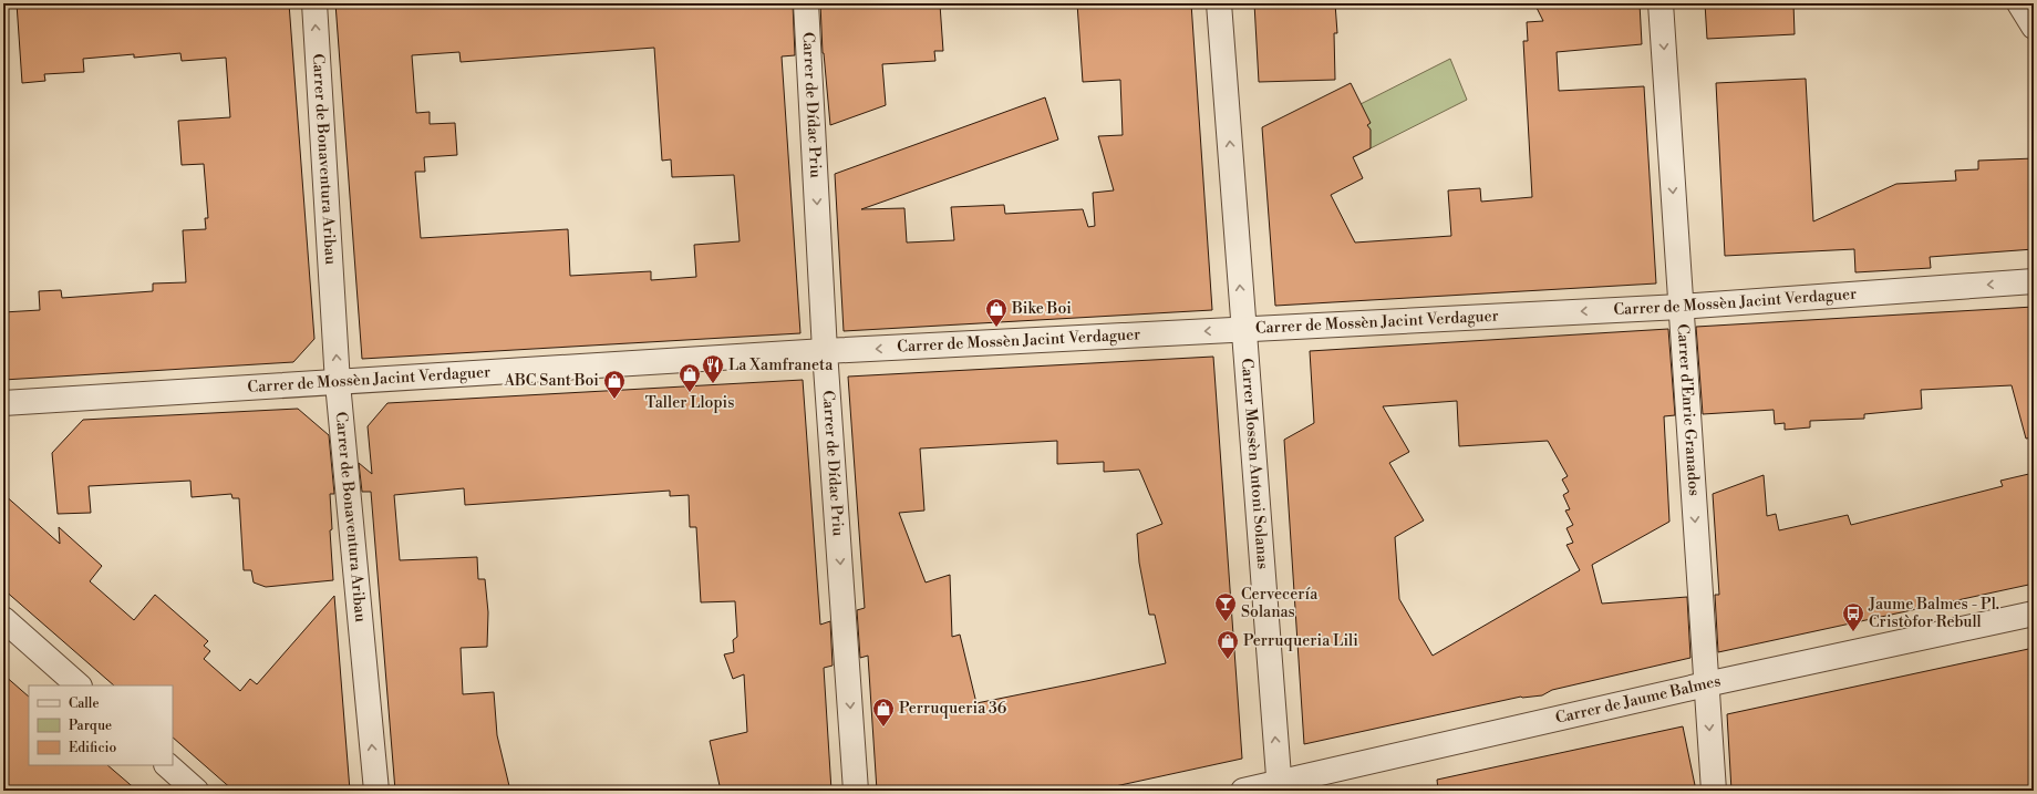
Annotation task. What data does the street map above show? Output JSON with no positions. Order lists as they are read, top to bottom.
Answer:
{
  "streets": {
    "street": [
      "Carrer de Dídac Priu",
      "Carrer de Bonaventura Aribau",
      "Carrer de Mossèn Jacint Verdaguer",
      "Carrer d'Enric Granados",
      "Carrer Mossèn Antoni Solanas",
      "Carrer de Jaume Balmes"
    ]
  },
  "crossings": [
    ["Carrer de Dídac Priu", "Carrer de Mossèn Jacint Verdaguer"],
    ["Carrer de Bonaventura Aribau", "Carrer de Mossèn Jacint Verdaguer"],
    ["Carrer de Mossèn Jacint Verdaguer", "Carrer d'Enric Granados"],
    ["Carrer de Mossèn Jacint Verdaguer", "Carrer Mossèn Antoni Solanas"],
    ["Carrer d'Enric Granados", "Carrer de Jaume Balmes"],
    ["Carrer Mossèn Antoni Solanas", "Carrer de Jaume Balmes"]
  ],
  "one_way": [
    "Carrer de Dídac Priu",
    "Carrer de Bonaventura Aribau",
    "Carrer de Mossèn Jacint Verdaguer",
    "Carrer d'Enric Granados",
    "Carrer Mossèn Antoni Solanas"
  ],
  "places": {
    "shop": [
      "Bike Boi",
      "Taller Llopis",
      "ABC Sant Boi",
      "Perruqueria Lili",
      "Perruqueria 36"
    ],
    "restaurant": ["La Xamfraneta"],
    "bar": ["Cervecería Solanas"],
    "bus stop": ["Jaume Balmes - Pl. Cristòfor Rebull"]
  },
  "legend": ["Calle", "Parque", "Edificio"]
}
